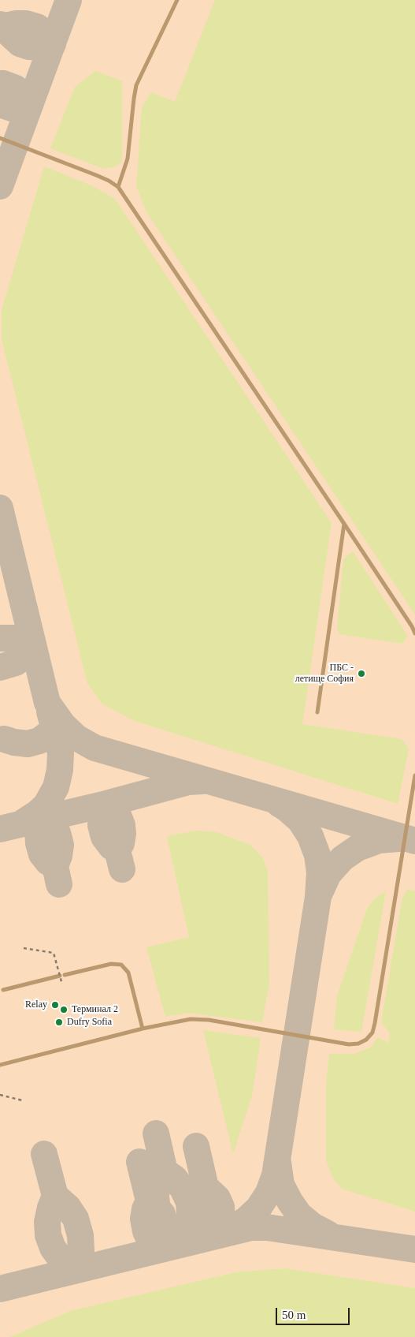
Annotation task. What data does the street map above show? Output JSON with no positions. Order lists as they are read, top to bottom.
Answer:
{
  "places": [
    "ПБС - летище София",
    "Relay",
    "Терминал 2",
    "Dufry Sofia"
  ],
  "scale_bar": "50 m"
}
